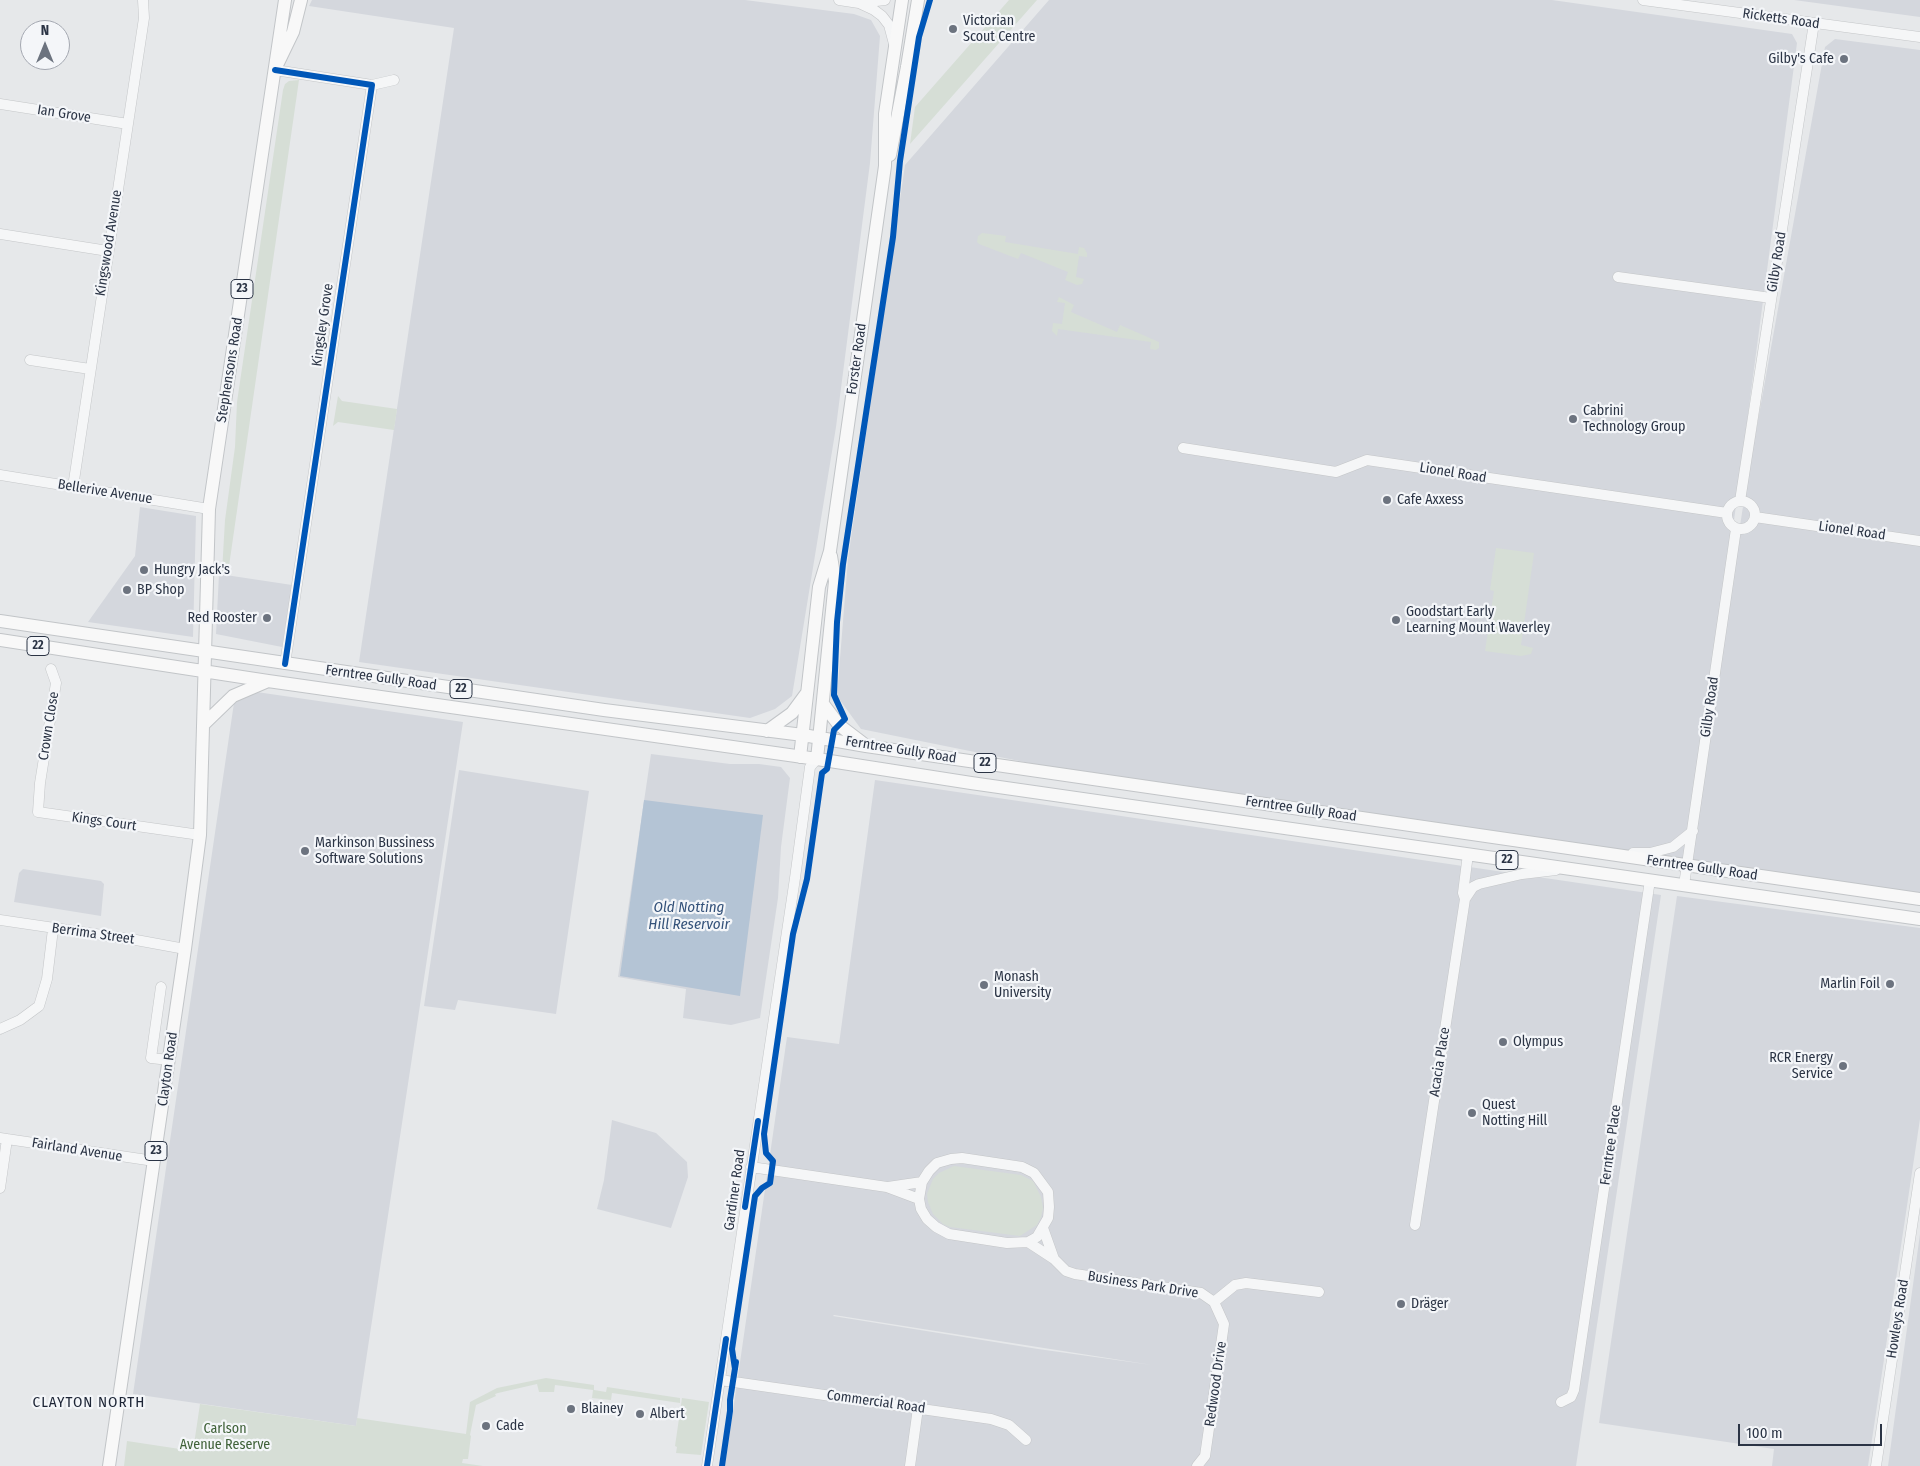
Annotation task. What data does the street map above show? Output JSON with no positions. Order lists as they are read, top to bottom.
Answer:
{
  "streets": {
    "main road": [
      "23",
      "Forster Road",
      "Stephensons Road",
      "22",
      "Ferntree Gully Road",
      "Clayton Road"
    ],
    "street": [
      "Ricketts Road",
      "Ian Grove",
      "Kingswood Avenue",
      "Gilby Road",
      "Kingsley Grove",
      "Lionel Road",
      "Bellerive Avenue",
      "Crown Close",
      "Kings Court",
      "Berrima Street",
      "Acacia Place",
      "Ferntree Place",
      "Fairland Avenue",
      "Gardiner Road",
      "Business Park Drive",
      "Howleys Road",
      "Redwood Drive",
      "Commercial Road"
    ]
  },
  "crossings": [
    ["Ricketts Road", "Gilby Road"],
    ["Ian Grove", "Kingswood Avenue"],
    ["Kingswood Avenue", "Bellerive Avenue"],
    ["Gilby Road", "Lionel Road"],
    ["Gilby Road", "Ferntree Gully Road"],
    ["Kingsley Grove", "Ferntree Gully Road"],
    ["Forster Road", "Ferntree Gully Road"],
    ["Forster Road", "Gardiner Road"],
    ["Stephensons Road", "Bellerive Avenue"],
    ["Stephensons Road", "Ferntree Gully Road"],
    ["Stephensons Road", "Clayton Road"],
    ["Ferntree Gully Road", "Acacia Place"],
    ["Ferntree Gully Road", "Clayton Road"],
    ["Ferntree Gully Road", "Ferntree Place"],
    ["Ferntree Gully Road", "Gardiner Road"],
    ["Crown Close", "Kings Court"],
    ["Kings Court", "Clayton Road"],
    ["Berrima Street", "Clayton Road"],
    ["Clayton Road", "Fairland Avenue"],
    ["Gardiner Road", "Commercial Road"],
    ["Business Park Drive", "Redwood Drive"]
  ],
  "districts": ["CLAYTON NORTH"],
  "water": ["Old Notting Hill Reservoir"],
  "parks": ["Carlson Avenue Reserve"],
  "places": [
    "Victorian Scout Centre",
    "Gilby's Cafe",
    "Cabrini Technology Group",
    "Cafe Axxess",
    "Hungry Jack's",
    "BP Shop",
    "Red Rooster",
    "Goodstart Early Learning Mount Waverley",
    "Markinson Bussiness Software Solutions",
    "Marlin Foil",
    "Monash University",
    "Olympus",
    "RCR Energy Service",
    "Quest Notting Hill",
    "Dräger",
    "Blainey",
    "Albert",
    "Cade"
  ],
  "scale_bar": "100 m",
  "north": "top"
}
